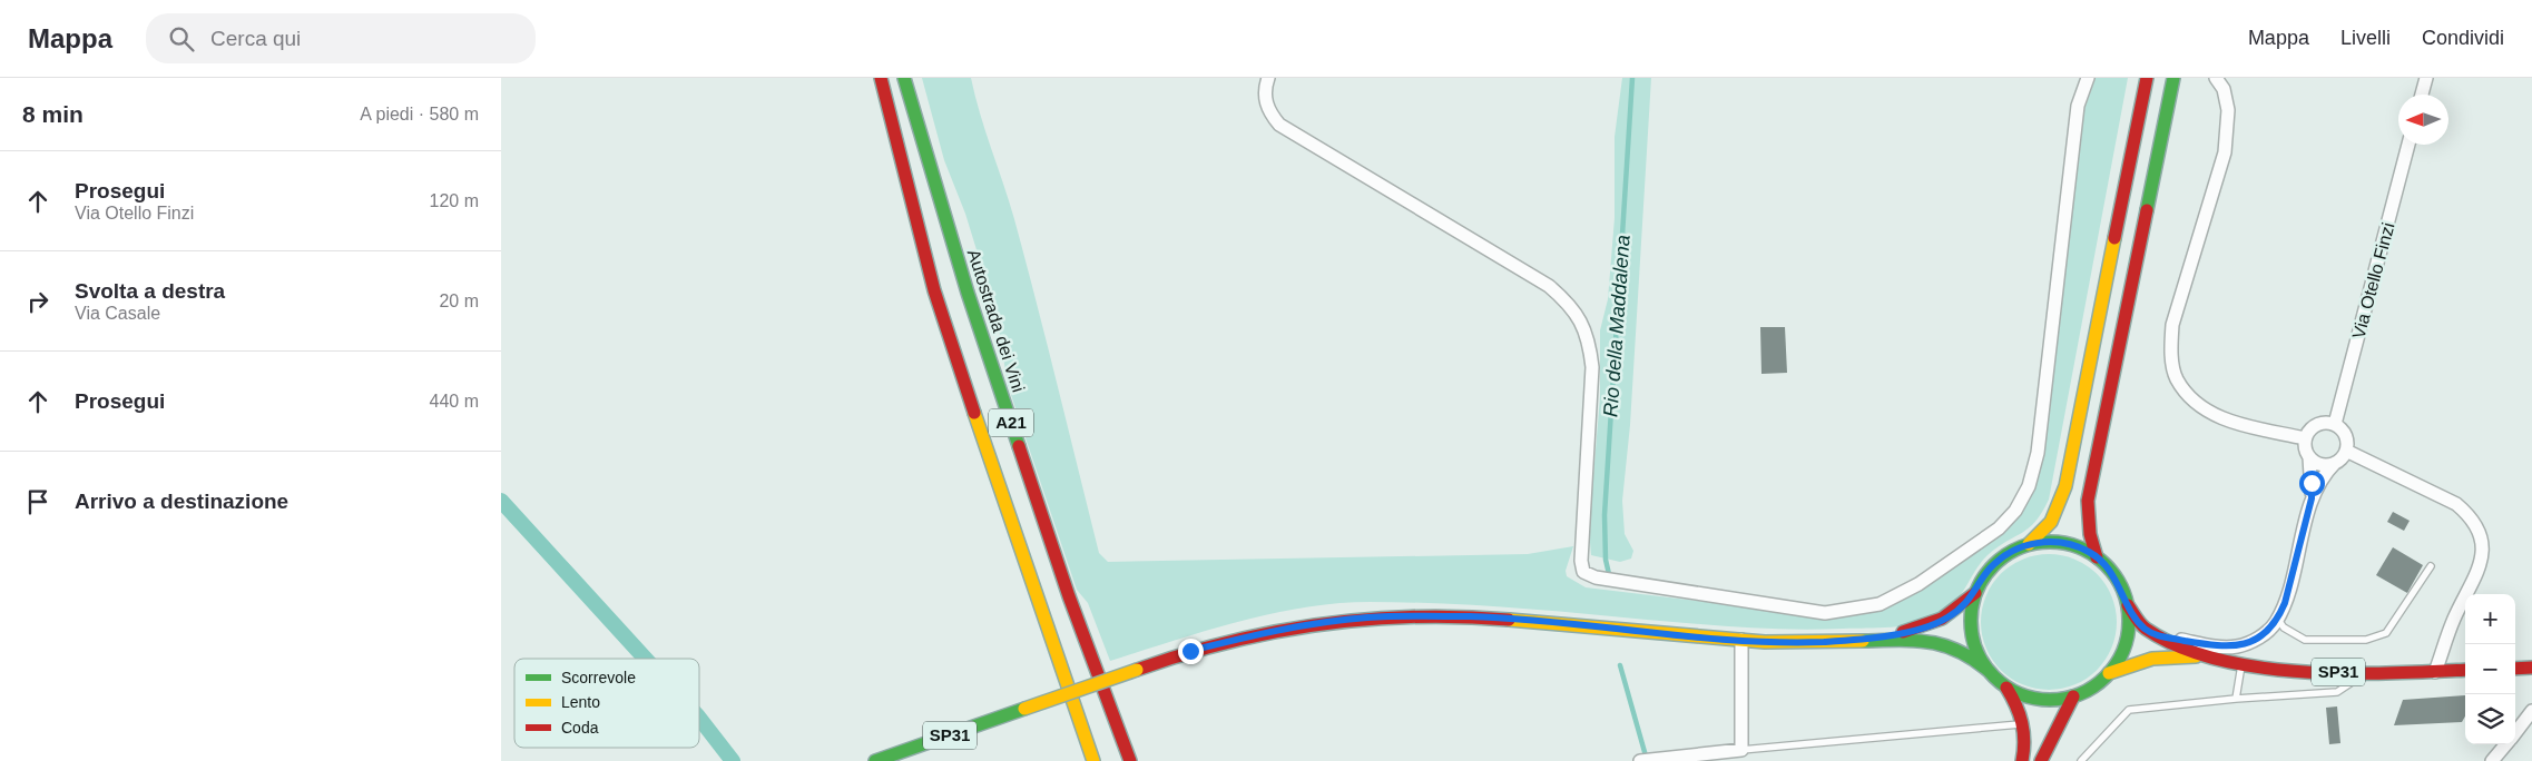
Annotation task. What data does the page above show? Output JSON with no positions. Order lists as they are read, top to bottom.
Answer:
{
  "streets": {
    "main road": ["Autostrada dei Vini", "A21", "SP31"],
    "street": ["Via Otello Finzi"]
  },
  "water": ["Rio della Maddalena"],
  "legend": ["Scorrevole", "Lento", "Coda"],
  "north": "left",
  "page": {
    "header": "Mappa",
    "search": "Cerca qui",
    "nav": ["Mappa", "Livelli", "Condividi"],
    "heading": ["8 min", "A piedi · 580 m"],
    "list": [
      ["Prosegui", "Via Otello Finzi", "120 m"],
      ["Svolta a destra", "Via Casale", "20 m"],
      ["Prosegui", "440 m"],
      "Arrivo a destinazione"
    ],
    "map_buttons": ["+", "−"]
  }
}
